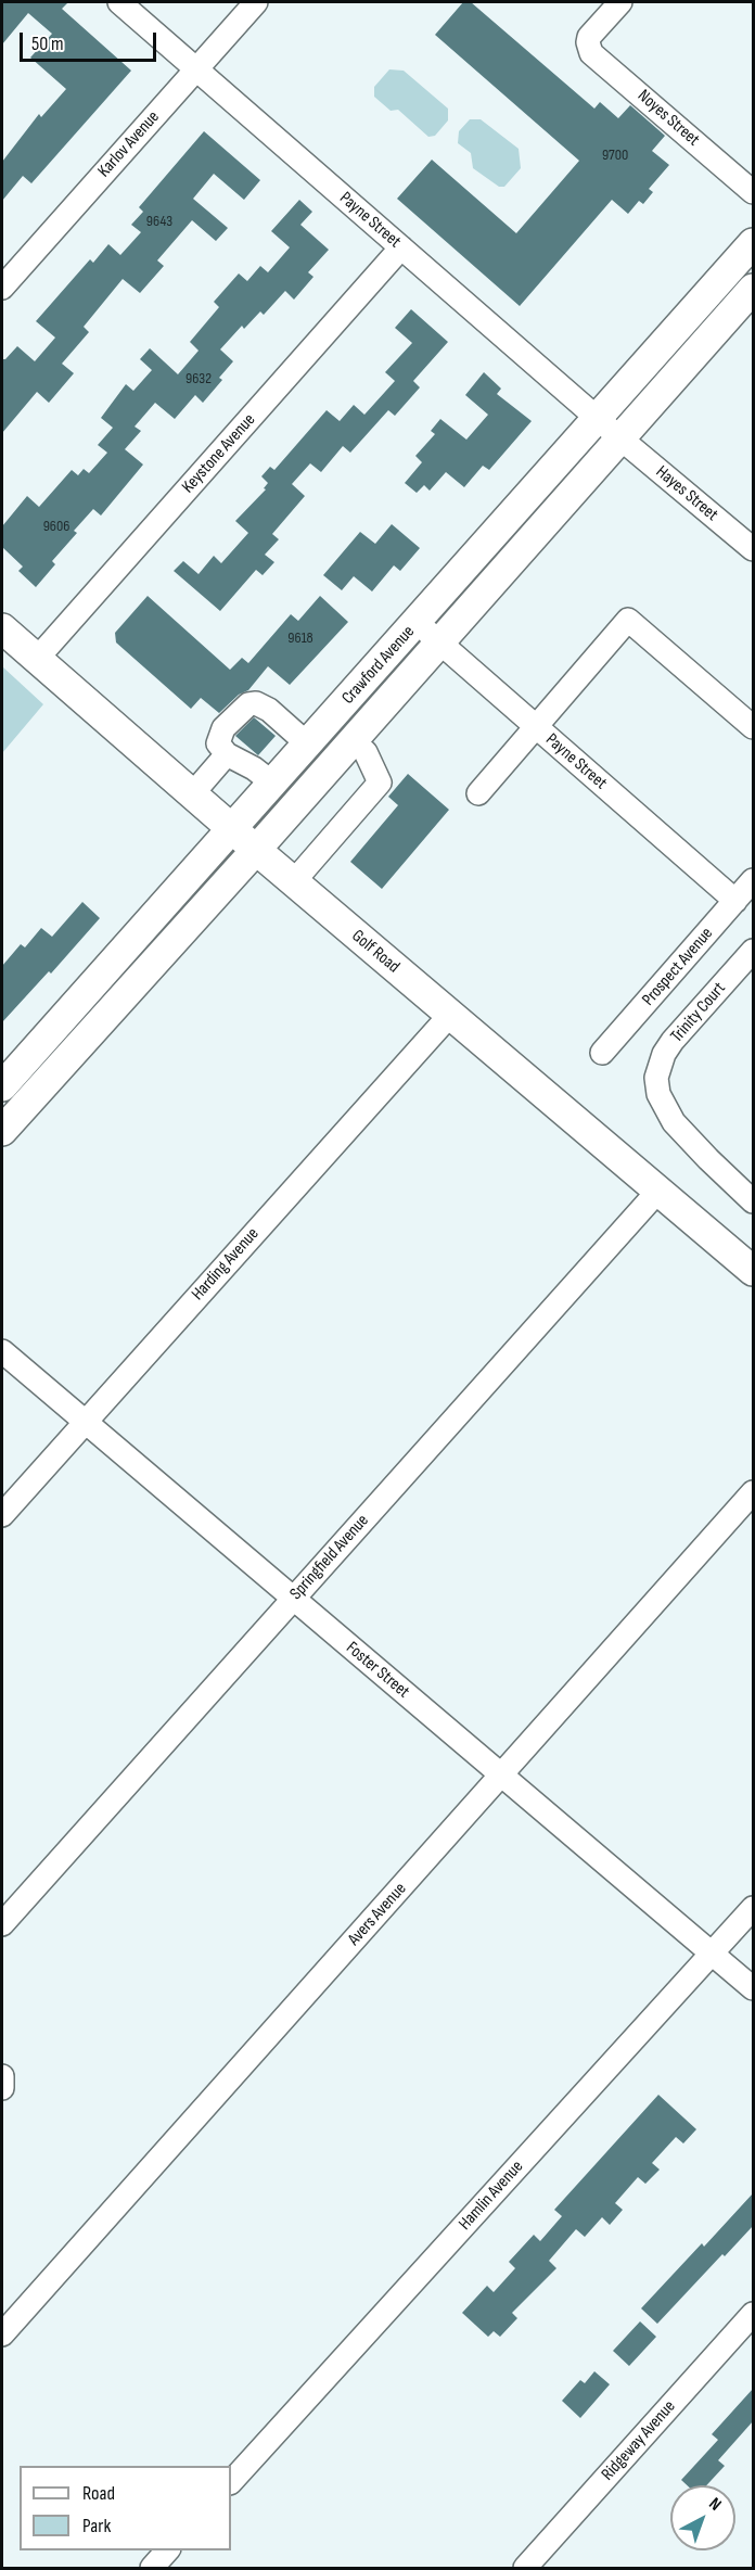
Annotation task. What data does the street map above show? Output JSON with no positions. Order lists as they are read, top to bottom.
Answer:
{
  "streets": {
    "main road": ["Crawford Avenue", "Golf Road"],
    "street": [
      "Noyes Street",
      "Karlov Avenue",
      "Payne Street",
      "Keystone Avenue",
      "Hayes Street",
      "Prospect Avenue",
      "Trinity Court",
      "Harding Avenue",
      "Springfield Avenue",
      "Foster Street",
      "Avers Avenue",
      "Hamlin Avenue",
      "Ridgeway Avenue"
    ]
  },
  "crossings": [
    ["Karlov Avenue", "Payne Street"],
    ["Payne Street", "Keystone Avenue"],
    ["Payne Street", "Hayes Street"],
    ["Payne Street", "Crawford Avenue"],
    ["Payne Street", "Prospect Avenue"],
    ["Keystone Avenue", "Golf Road"],
    ["Hayes Street", "Crawford Avenue"],
    ["Crawford Avenue", "Golf Road"],
    ["Golf Road", "Harding Avenue"],
    ["Golf Road", "Springfield Avenue"],
    ["Harding Avenue", "Foster Street"],
    ["Springfield Avenue", "Foster Street"],
    ["Foster Street", "Avers Avenue"],
    ["Foster Street", "Hamlin Avenue"]
  ],
  "house_numbers": [
    "9700",
    "9643",
    "9632",
    "9606",
    "9618"
  ],
  "legend": ["Road", "Park"],
  "scale_bar": "50 m",
  "north": "top right"
}
